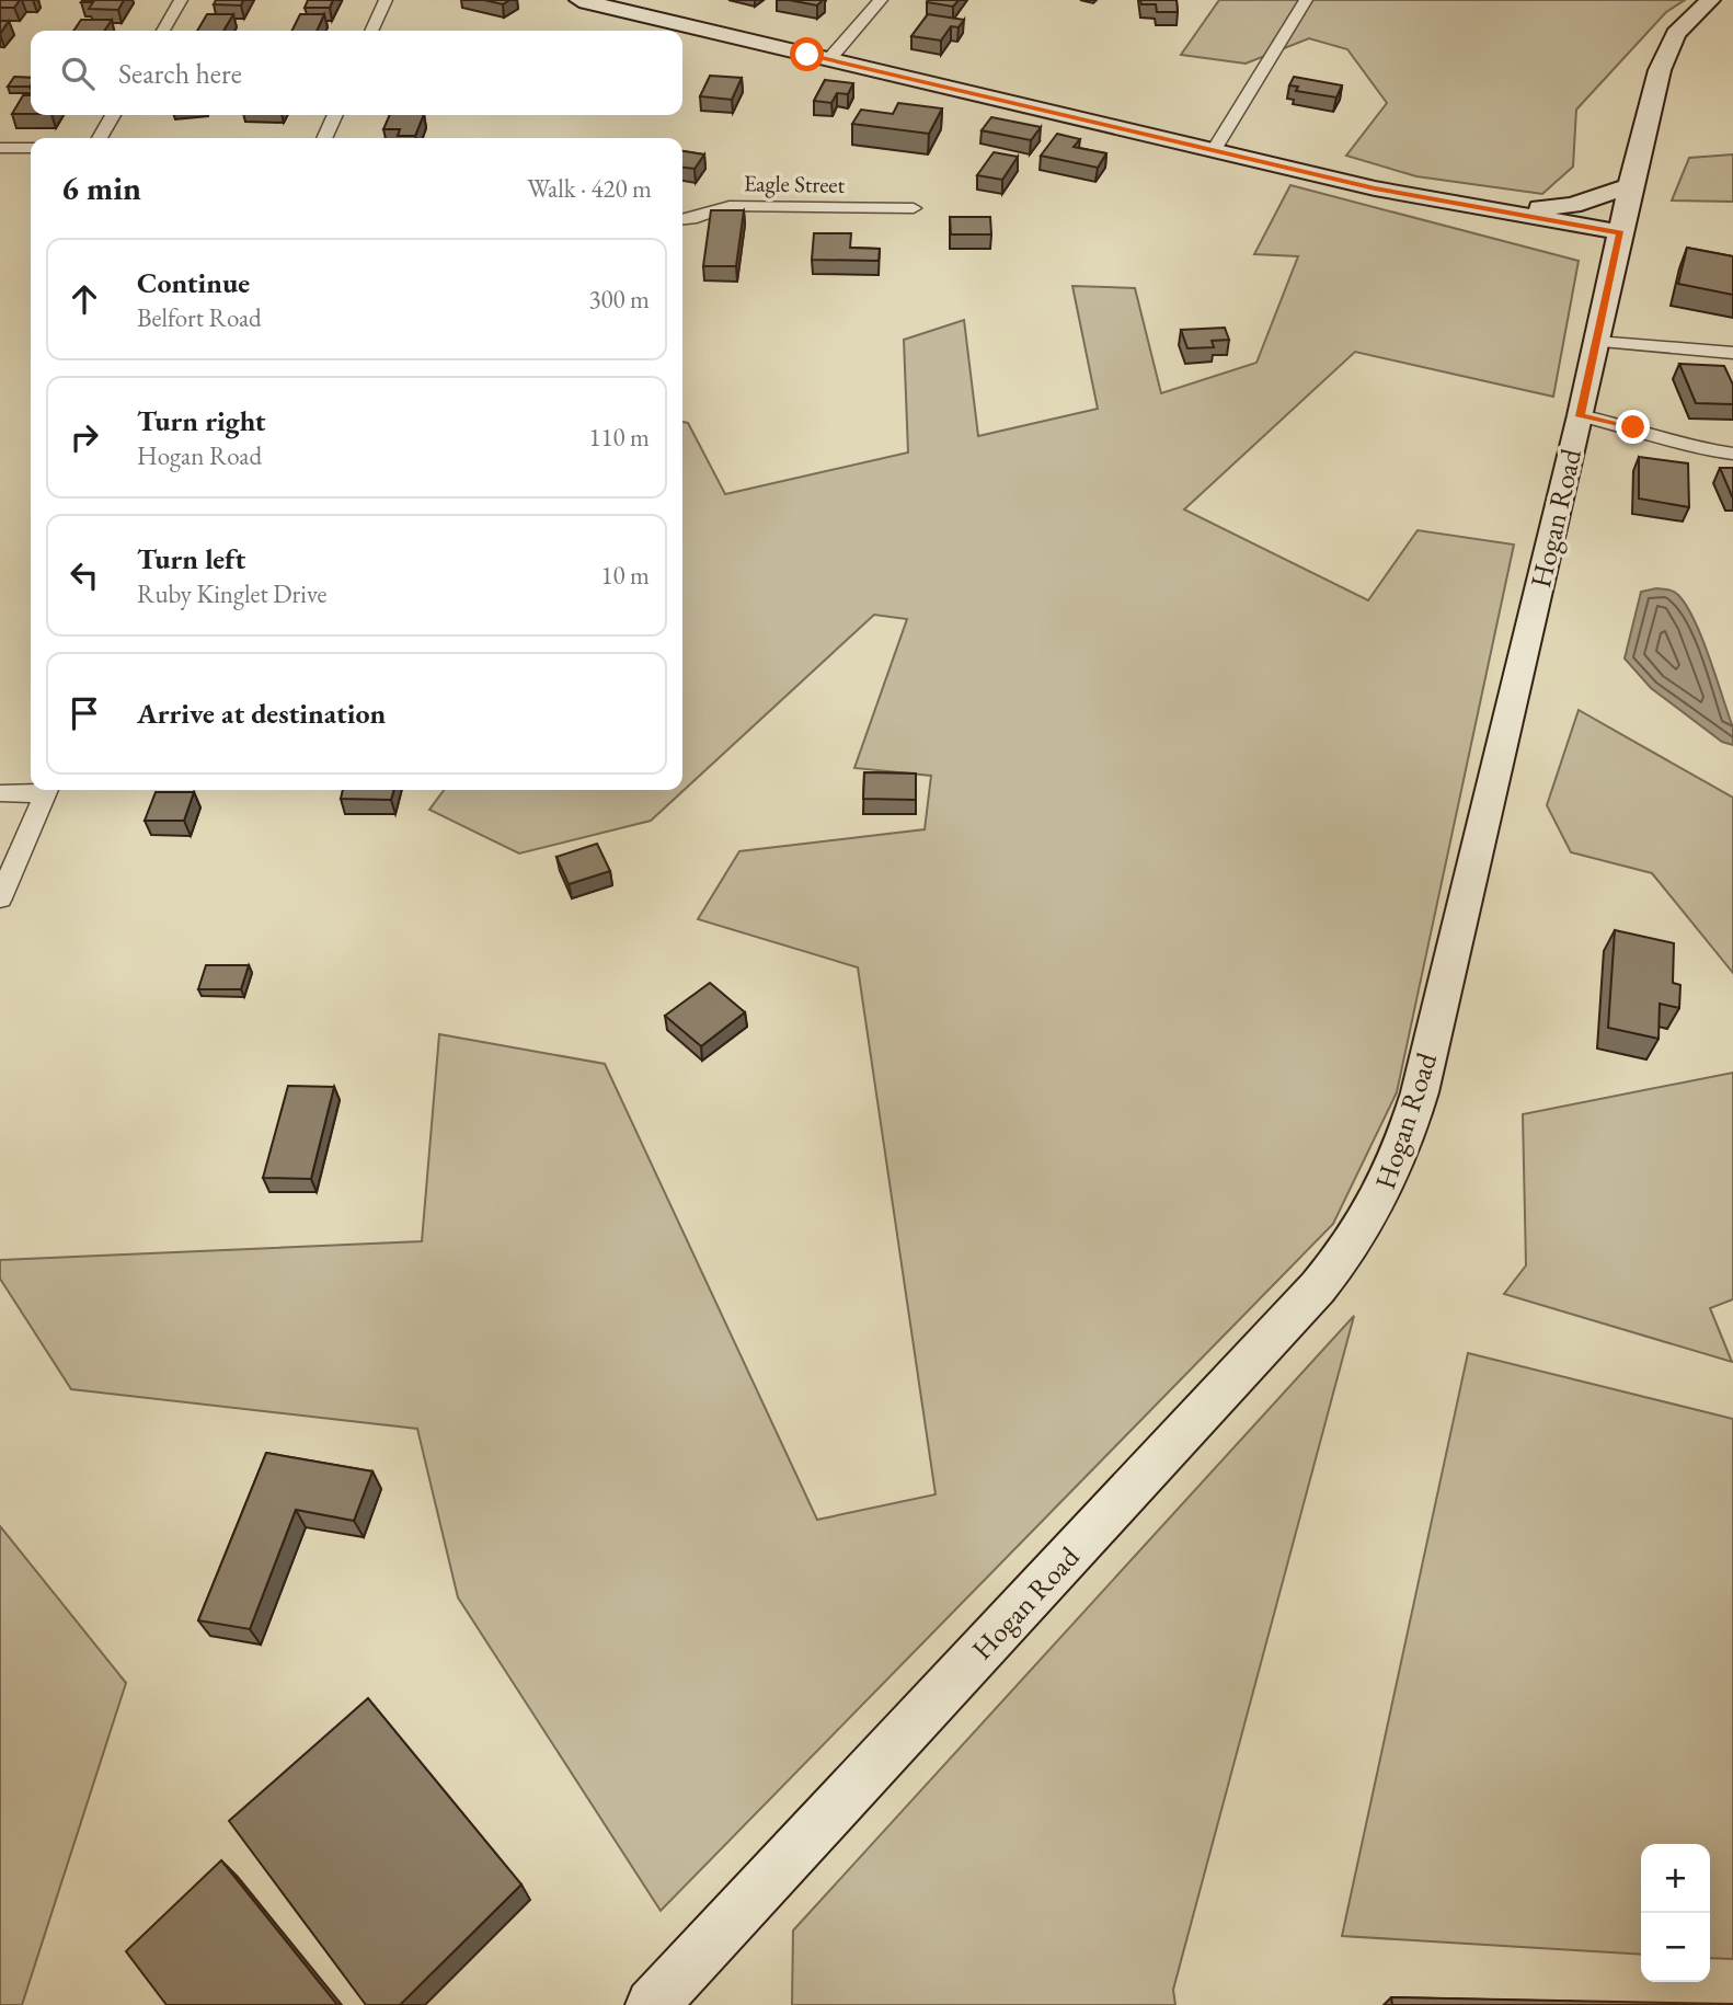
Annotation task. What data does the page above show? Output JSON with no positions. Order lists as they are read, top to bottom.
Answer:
{
  "streets": {
    "main road": ["Hogan Road"],
    "street": ["Eagle Street"]
  },
  "page": {
    "search": "Search here",
    "heading": ["6 min", "Walk · 420 m"],
    "list": [
      ["Continue", "Belfort Road", "300 m"],
      ["Turn right", "Hogan Road", "110 m"],
      ["Turn left", "Ruby Kinglet Drive", "10 m"],
      "Arrive at destination"
    ],
    "map_buttons": ["+", "−"]
  }
}
